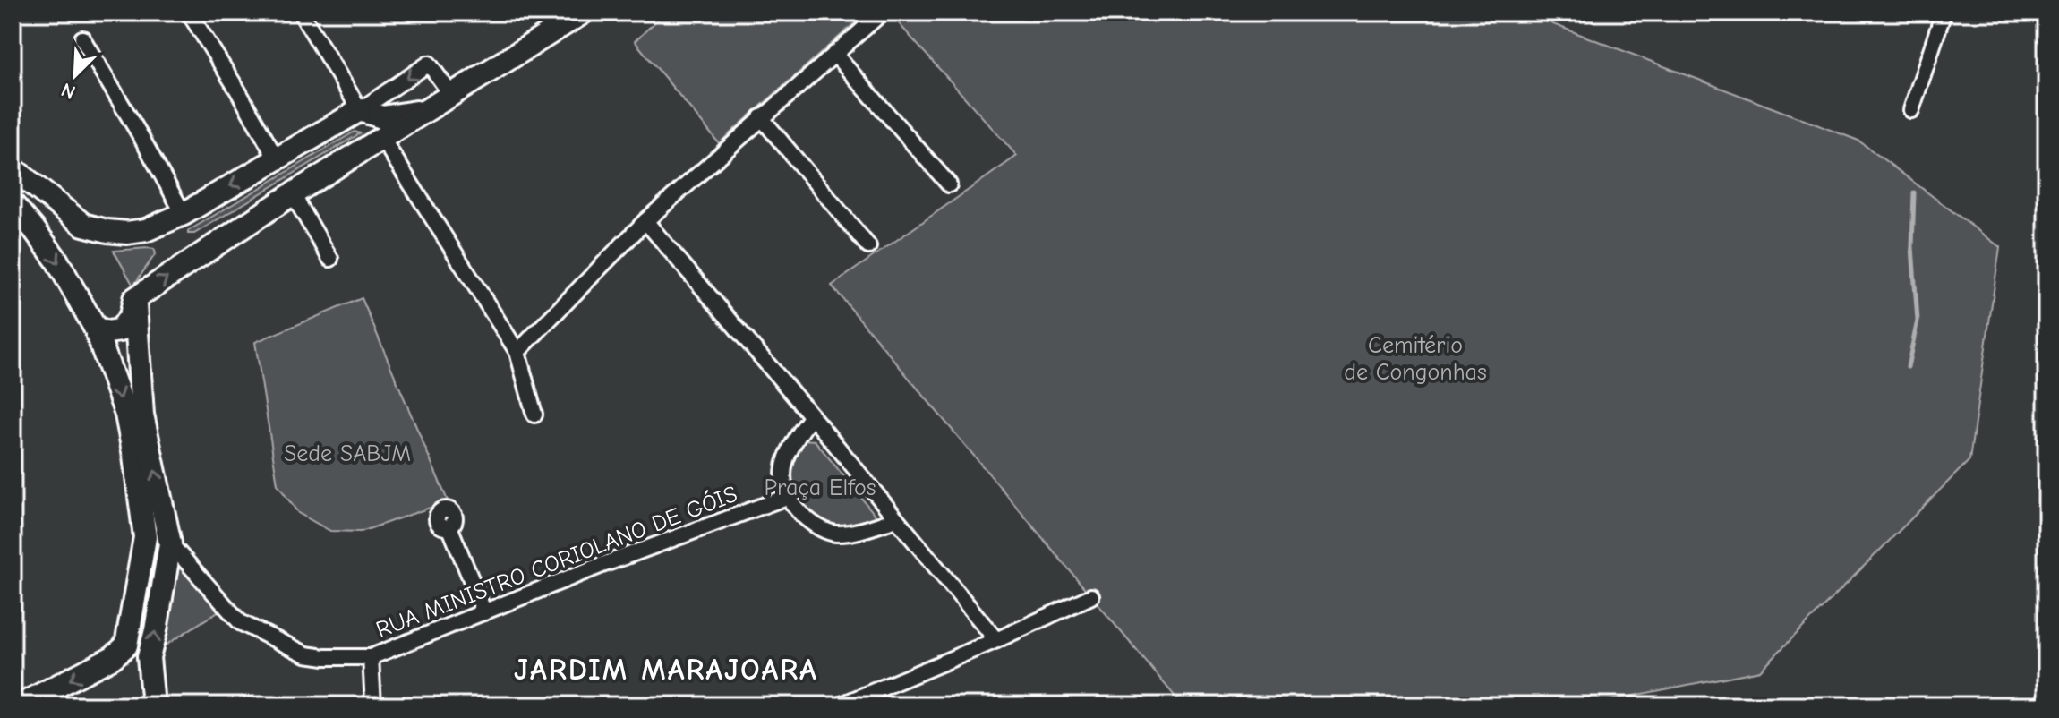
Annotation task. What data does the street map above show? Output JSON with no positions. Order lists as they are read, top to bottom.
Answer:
{
  "streets": {
    "street": ["RUA MINISTRO CORIOLANO DE GÓIS"]
  },
  "districts": ["JARDIM MARAJOARA"],
  "parks": ["Cemitério de Congonhas", "Sede SABJM", "Praça Elfos"],
  "north": "bottom left"
}
